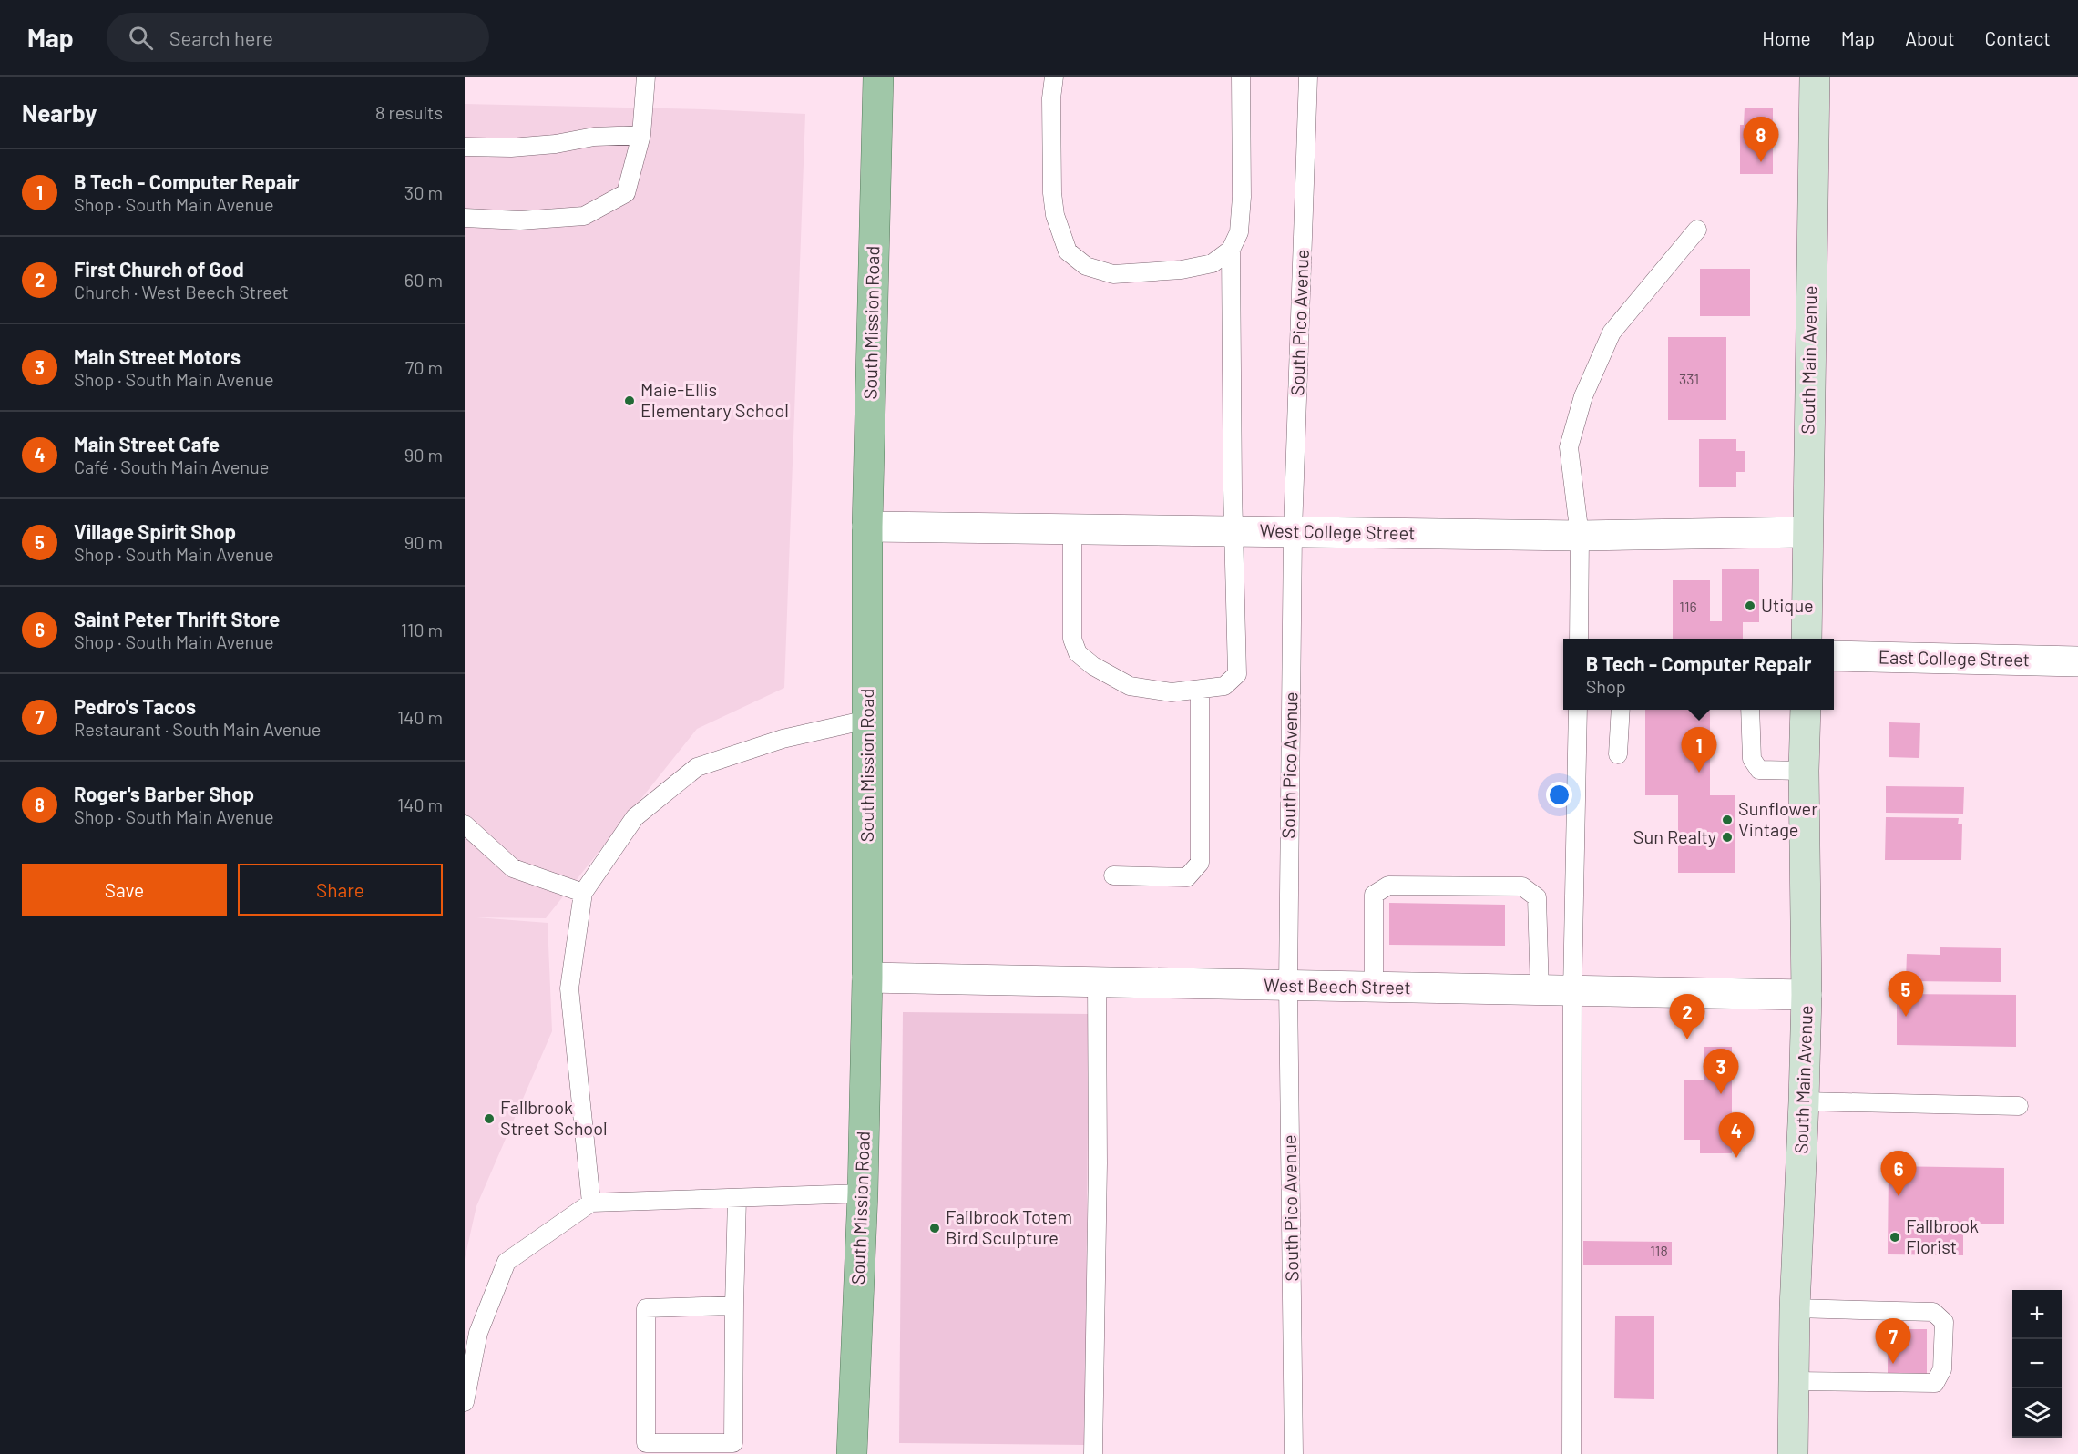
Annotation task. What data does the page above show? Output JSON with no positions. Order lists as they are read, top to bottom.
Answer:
{
  "streets": {
    "main road": ["South Mission Road", "South Main Avenue"],
    "street": ["West College Street", "East College Street", "West Beech Street"],
    "lane": ["South Pico Avenue"]
  },
  "crossings": [
    ["South Mission Road", "West College Street"],
    ["South Mission Road", "West Beech Street"],
    ["South Pico Avenue", "West College Street"],
    ["South Pico Avenue", "West Beech Street"],
    ["South Main Avenue", "West College Street"],
    ["South Main Avenue", "West Beech Street"]
  ],
  "places": [
    "Maie-Ellis Elementary School",
    "Utique",
    "Sunflower Vintage",
    "Sun Realty",
    "Fallbrook Street School",
    "Fallbrook Totem Bird Sculpture",
    "Fallbrook Florist"
  ],
  "house_numbers": ["331", "116", "118"],
  "page": {
    "header": "Map",
    "search": "Search here",
    "nav": [
      "Home",
      "Map",
      "About",
      "Contact"
    ],
    "heading": ["Nearby", "8 results"],
    "pins": [
      "8",
      "1",
      "5",
      "2",
      "3",
      "4",
      "6",
      "7"
    ],
    "list": [
      {
        "mark": "1",
        "name": "B Tech - Computer Repair",
        "note": "Shop · South Main Avenue",
        "value": "30 m"
      },
      {
        "mark": "2",
        "name": "First Church of God",
        "note": "Church · West Beech Street",
        "value": "60 m"
      },
      {
        "mark": "3",
        "name": "Main Street Motors",
        "note": "Shop · South Main Avenue",
        "value": "70 m"
      },
      {
        "mark": "4",
        "name": "Main Street Cafe",
        "note": "Café · South Main Avenue",
        "value": "90 m"
      },
      {
        "mark": "5",
        "name": "Village Spirit Shop",
        "note": "Shop · South Main Avenue",
        "value": "90 m"
      },
      {
        "mark": "6",
        "name": "Saint Peter Thrift Store",
        "note": "Shop · South Main Avenue",
        "value": "110 m"
      },
      {
        "mark": "7",
        "name": "Pedro's Tacos",
        "note": "Restaurant · South Main Avenue",
        "value": "140 m"
      },
      {
        "mark": "8",
        "name": "Roger's Barber Shop",
        "note": "Shop · South Main Avenue",
        "value": "140 m"
      }
    ],
    "popup": ["B Tech - Computer Repair", "Shop"],
    "buttons": ["Save", "Share"],
    "map_buttons": ["+", "−"]
  }
}
